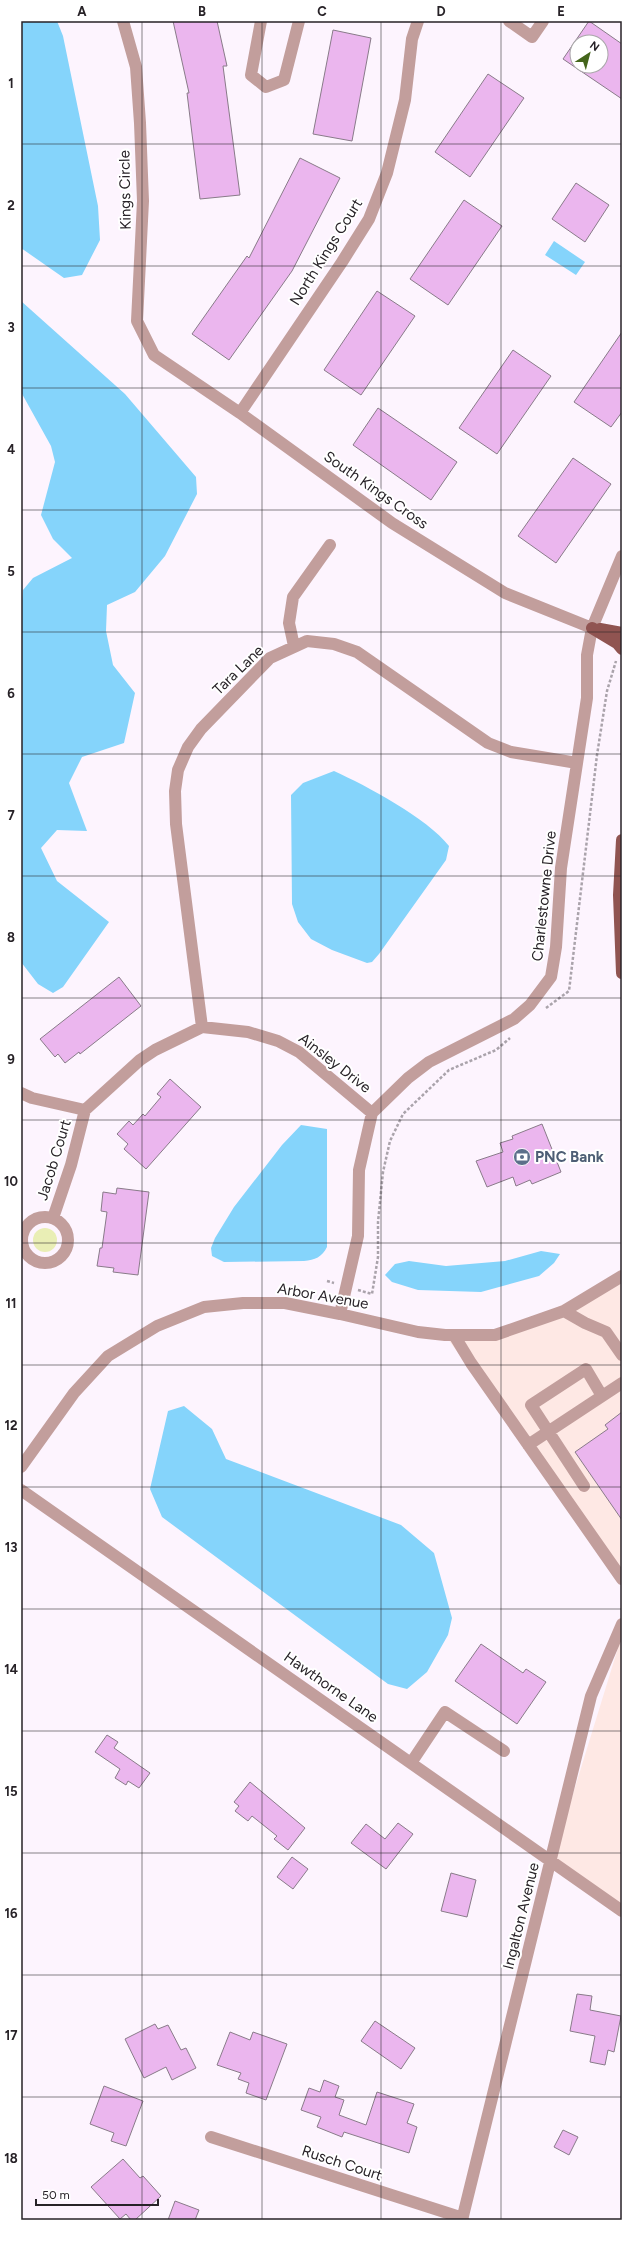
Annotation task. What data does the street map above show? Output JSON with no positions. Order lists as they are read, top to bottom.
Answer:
{
  "streets": {
    "street": [
      "Kings Circle",
      "North Kings Court",
      "South Kings Cross",
      "Tara Lane",
      "Charlestowne Drive",
      "Ainsley Drive",
      "Jacob Court",
      "Arbor Avenue",
      "Hawthorne Lane",
      "Ingalton Avenue",
      "Rusch Court"
    ]
  },
  "crossings": [
    ["Kings Circle", "South Kings Cross"],
    ["North Kings Court", "South Kings Cross"],
    ["South Kings Cross", "Charlestowne Drive"],
    ["Tara Lane", "Charlestowne Drive"],
    ["Tara Lane", "Ainsley Drive"],
    ["Charlestowne Drive", "Ainsley Drive"],
    ["Hawthorne Lane", "Ingalton Avenue"],
    ["Ingalton Avenue", "Rusch Court"]
  ],
  "places": {
    "bank": ["PNC Bank"]
  },
  "scale_bar": "50 m",
  "north": "top right",
  "grid": {
    "columns": [
      "A",
      "B",
      "C",
      "D",
      "E"
    ],
    "rows": [
      "1",
      "2",
      "3",
      "4",
      "5",
      "6",
      "7",
      "8",
      "9",
      "10",
      "11",
      "12",
      "13",
      "14",
      "15",
      "16",
      "17",
      "18"
    ]
  }
}
